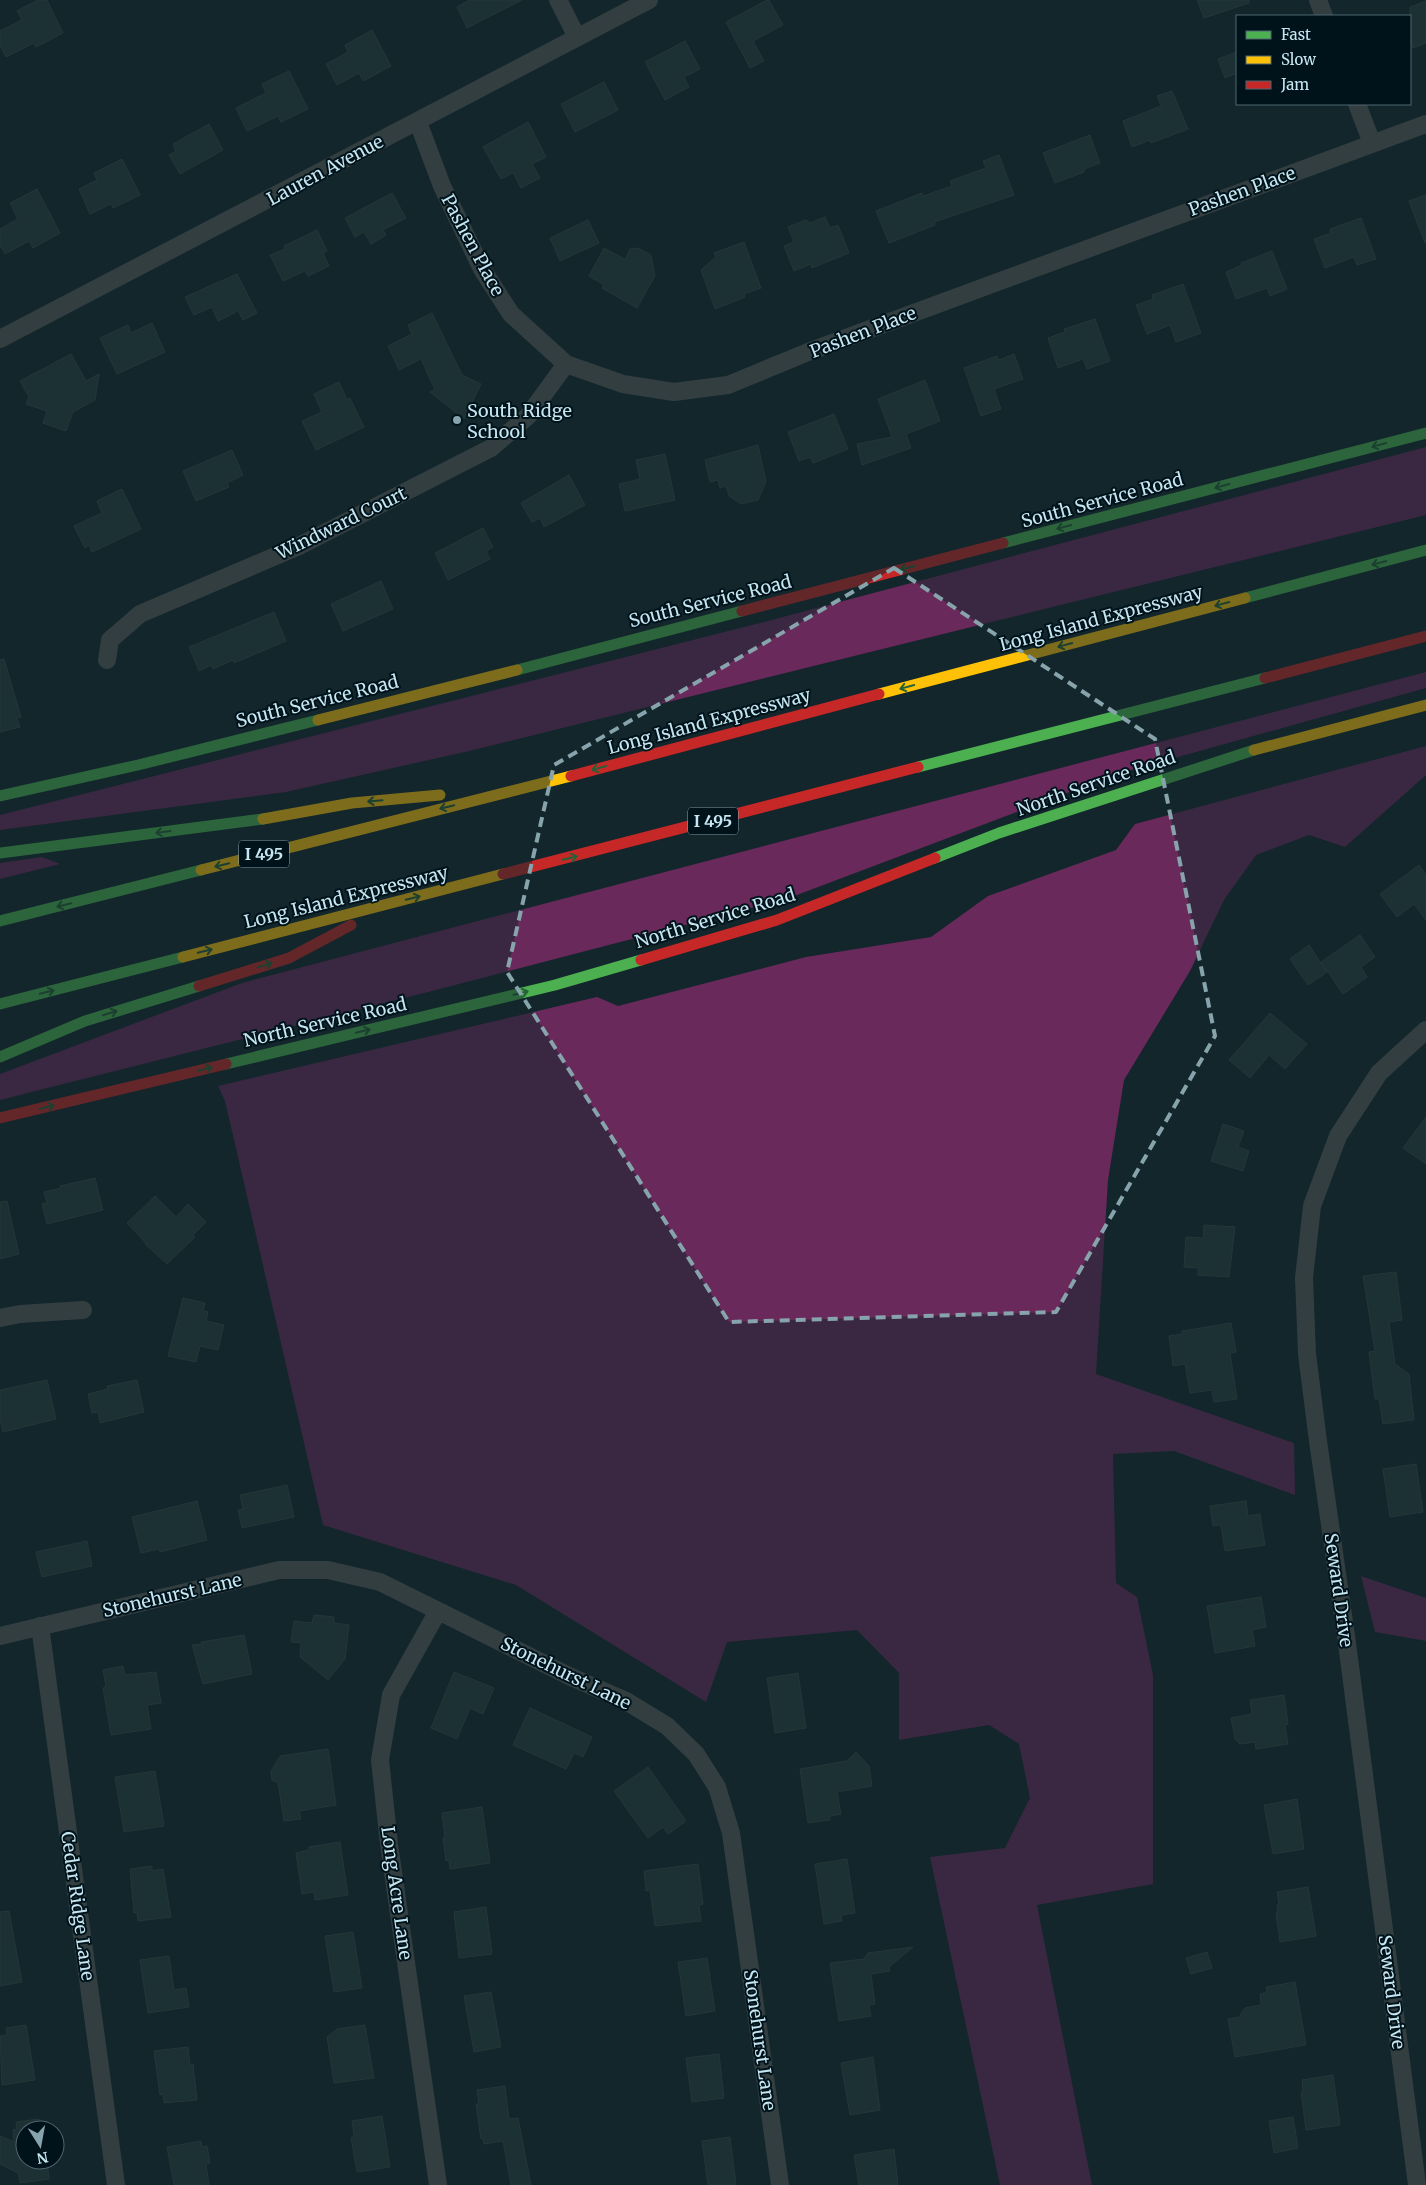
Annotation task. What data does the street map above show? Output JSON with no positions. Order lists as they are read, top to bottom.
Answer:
{
  "streets": {
    "main road": [
      "South Service Road",
      "Long Island Expressway",
      "North Service Road",
      "I 495"
    ],
    "street": [
      "Lauren Avenue",
      "Pashen Place",
      "Windward Court",
      "Seward Drive",
      "Stonehurst Lane",
      "Long Acre Lane",
      "Cedar Ridge Lane"
    ]
  },
  "crossings": [
    ["Lauren Avenue", "Pashen Place"],
    ["Pashen Place", "Windward Court"],
    ["Stonehurst Lane", "Long Acre Lane"],
    ["Stonehurst Lane", "Cedar Ridge Lane"]
  ],
  "one_way": ["South Service Road", "North Service Road"],
  "places": ["South Ridge School"],
  "legend": ["Fast", "Slow", "Jam"],
  "north": "bottom"
}
